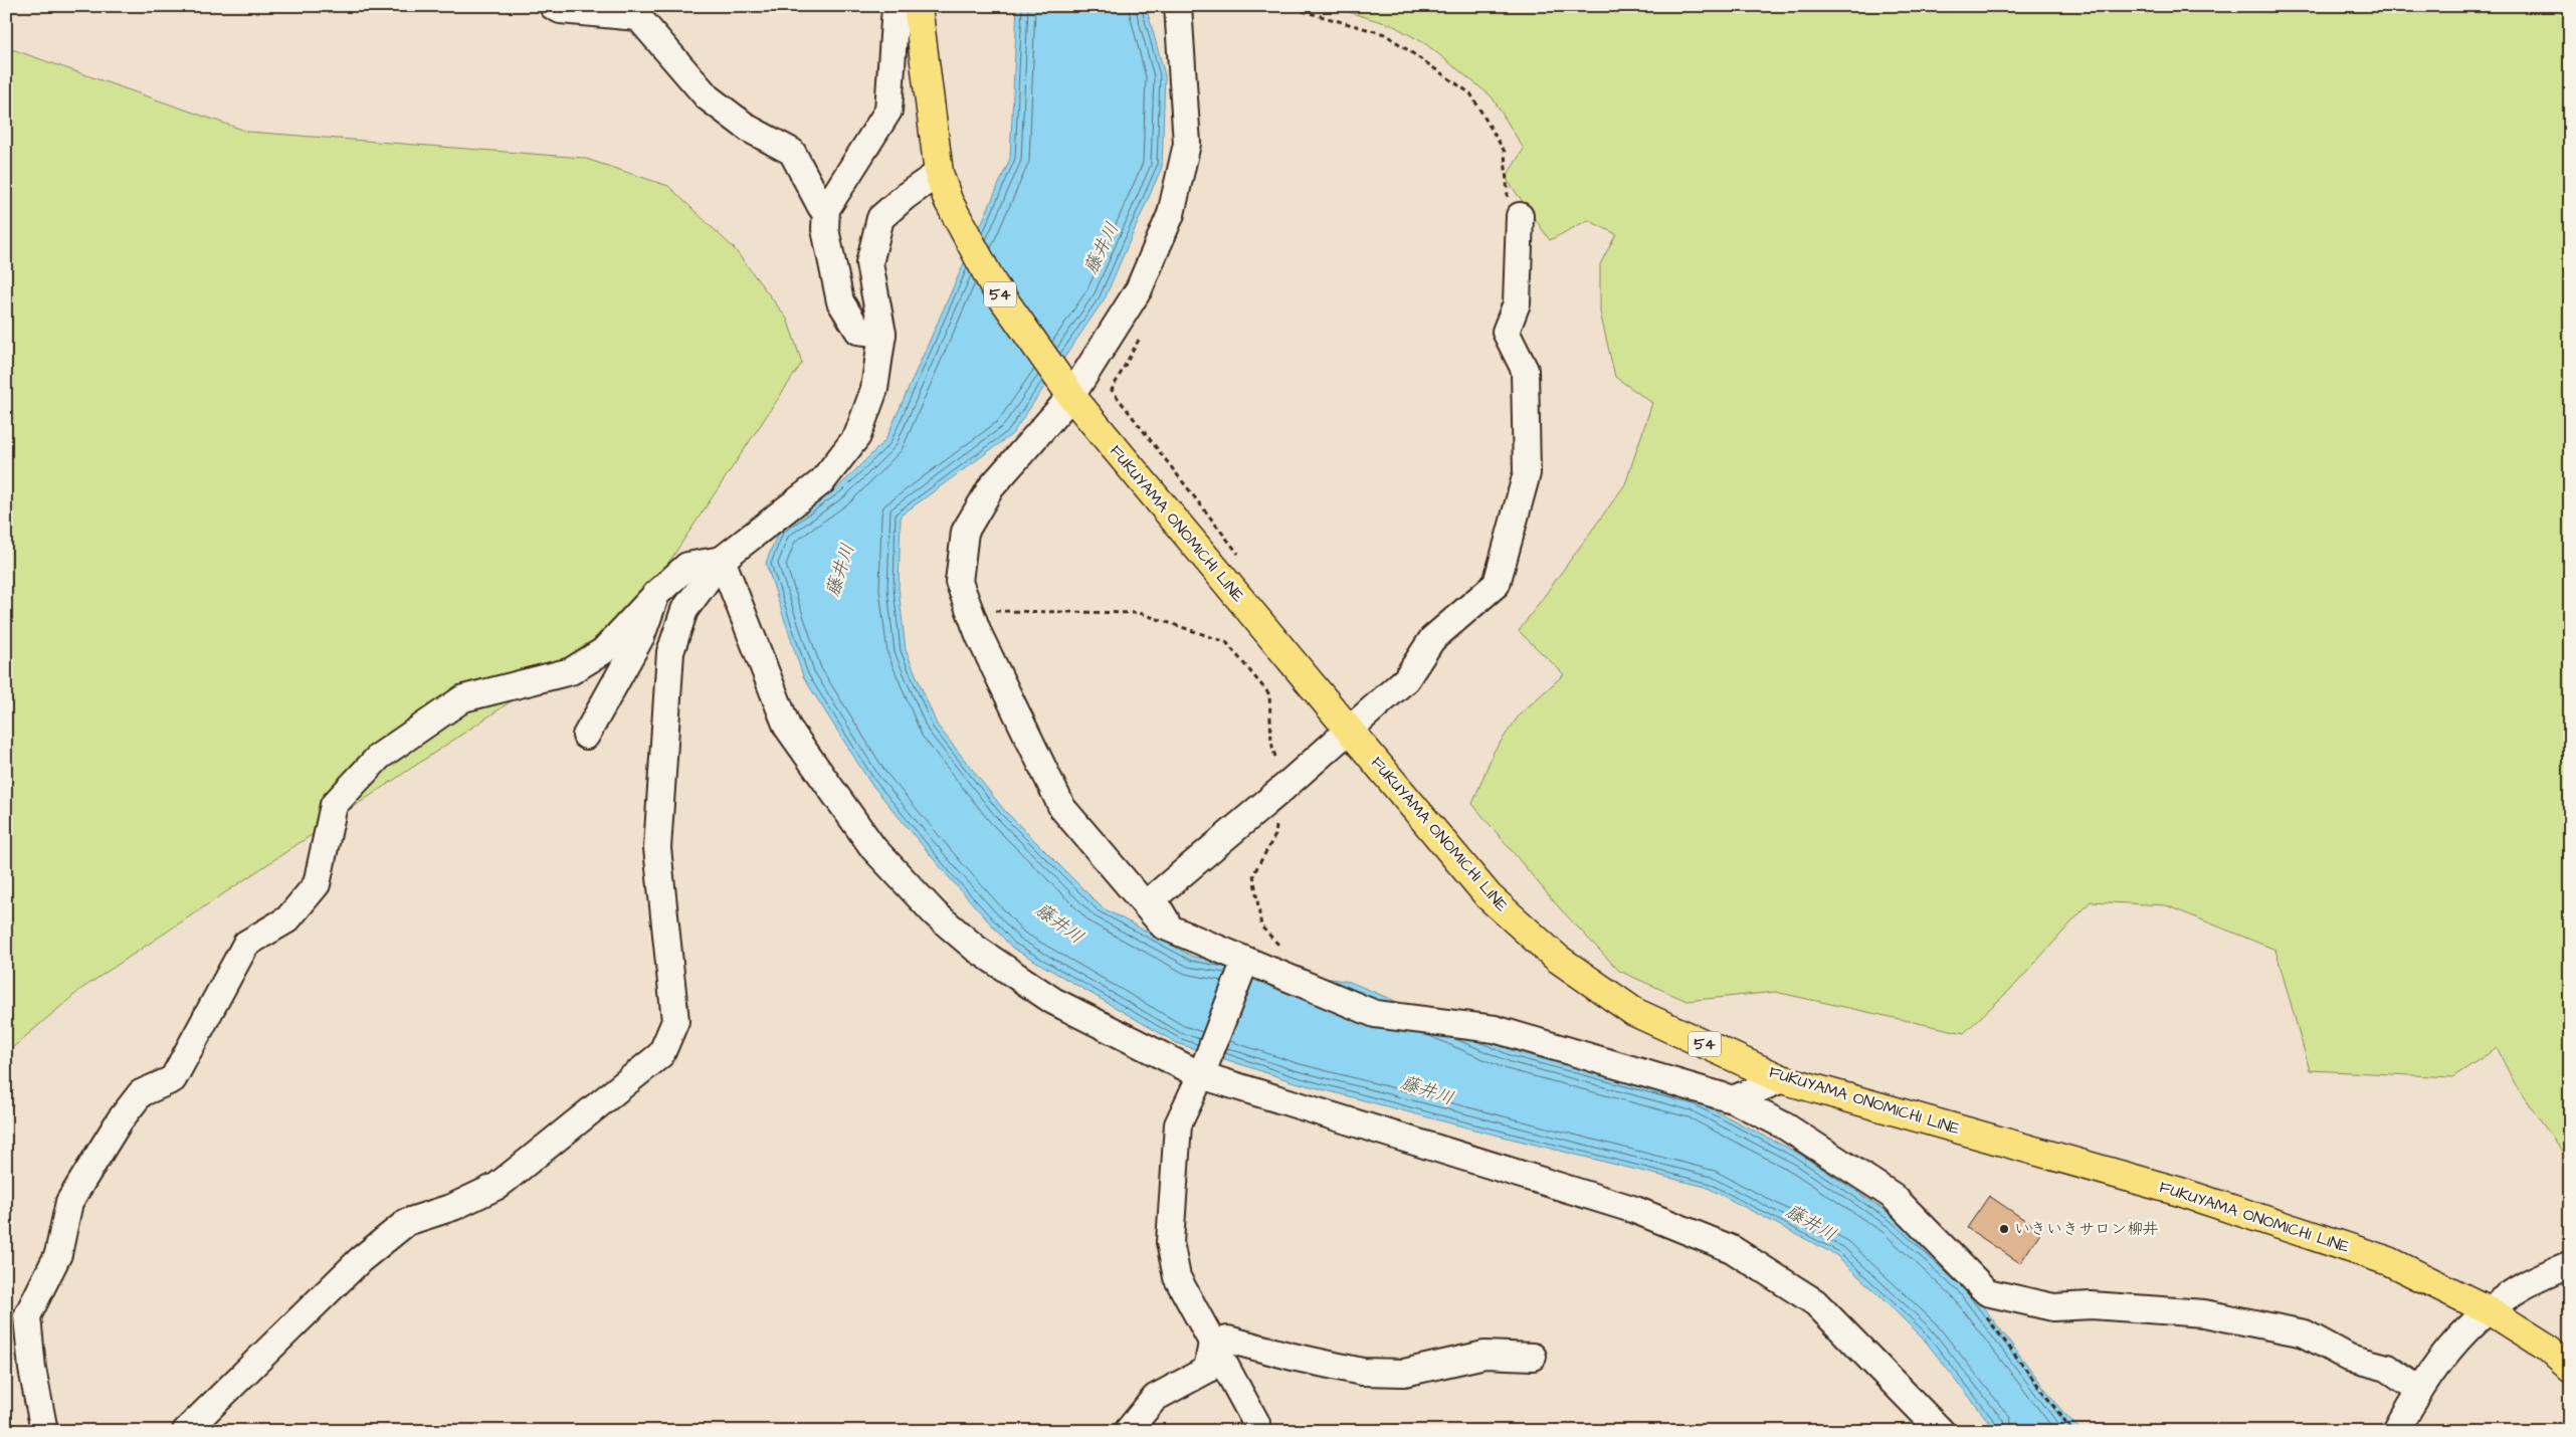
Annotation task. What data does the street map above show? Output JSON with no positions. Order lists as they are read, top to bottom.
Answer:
{
  "streets": {
    "main road": ["54", "FUKUYAMA ONOMICHI LINE"]
  },
  "water": ["藤井川"],
  "places": ["いきいきサロン柳井"]
}
